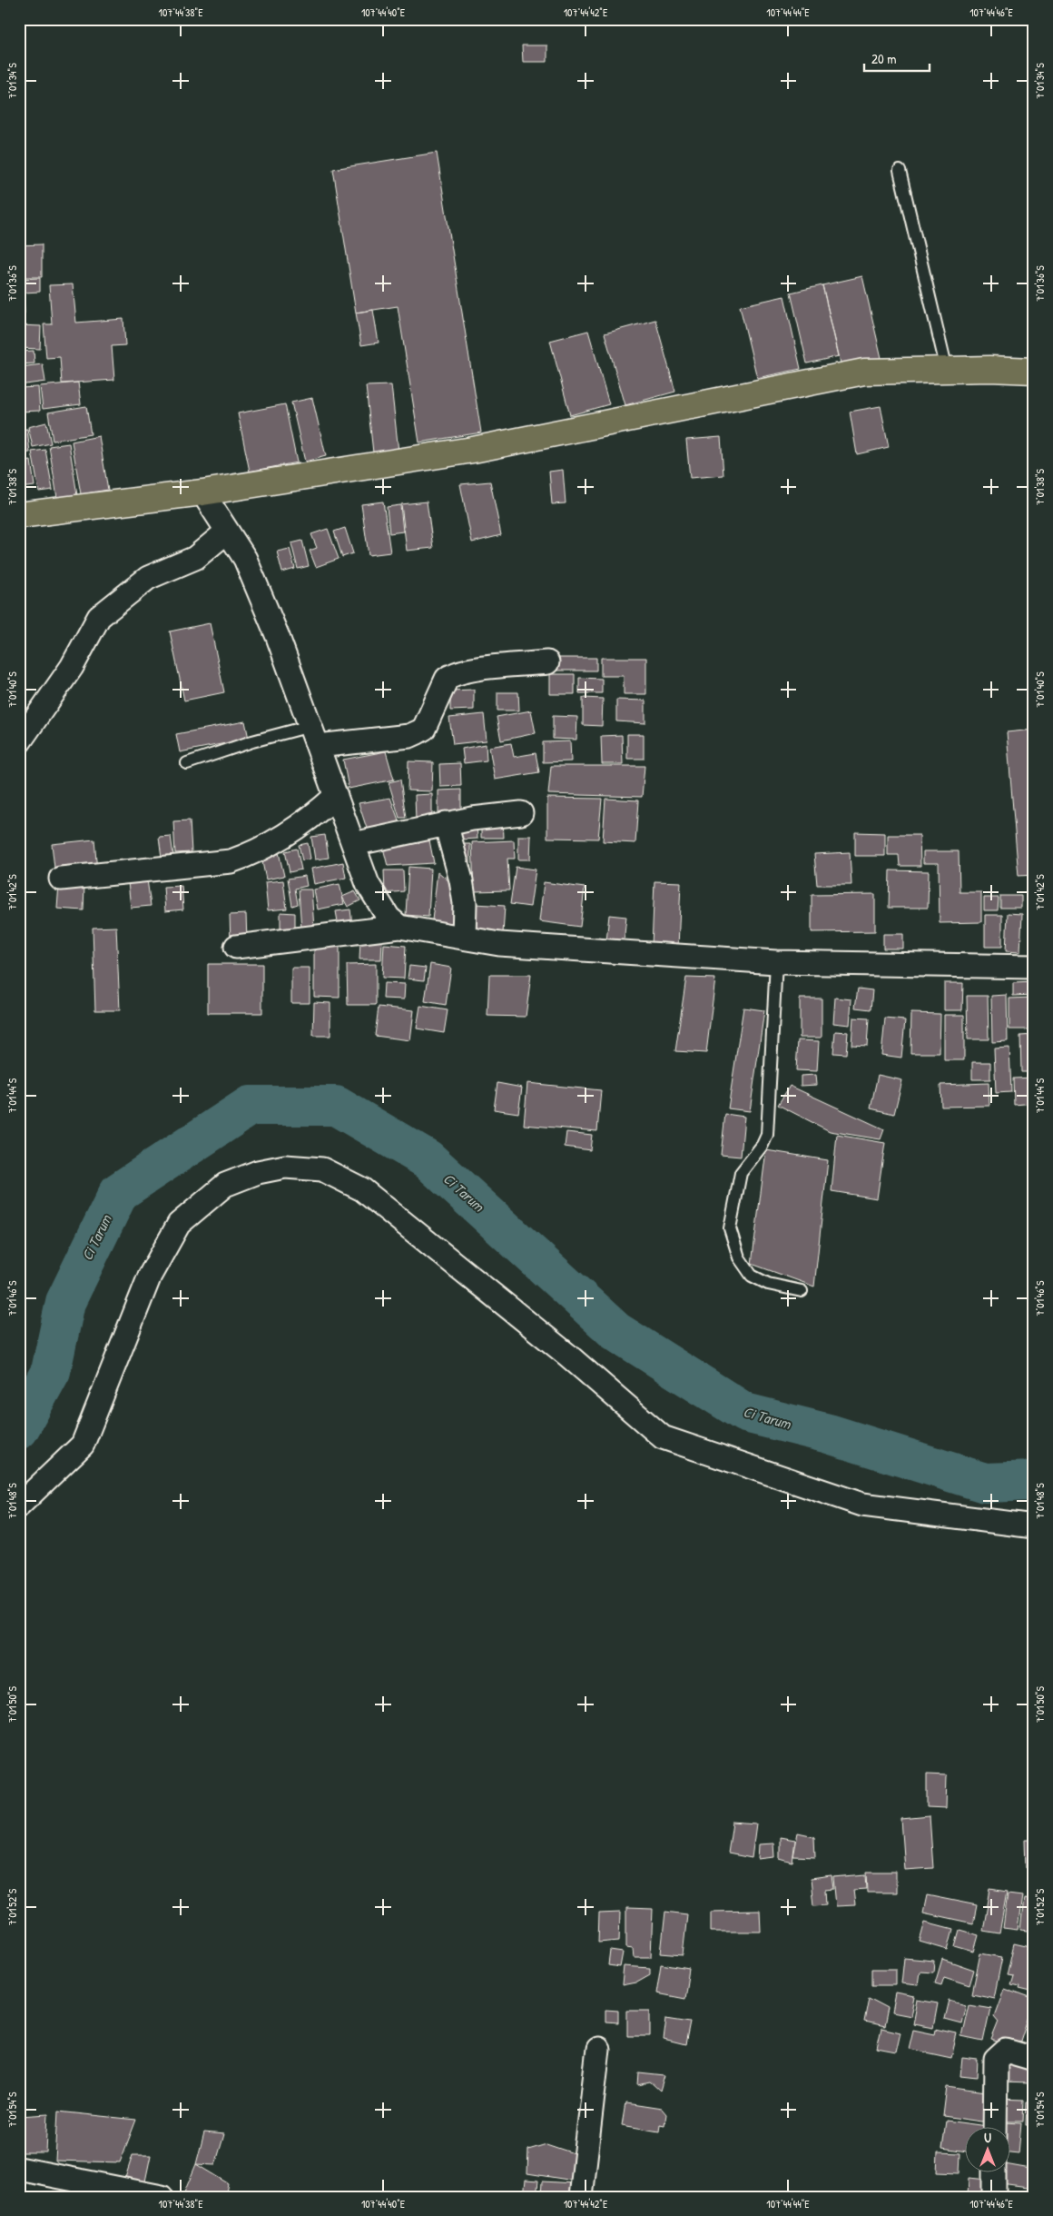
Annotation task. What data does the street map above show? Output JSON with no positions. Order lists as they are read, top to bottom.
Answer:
{
  "water": ["Ci Tarum"],
  "scale_bar": "20 m",
  "north": "top",
  "coordinates": [
    "107°44'38\"E",
    "107°44'40\"E",
    "107°44'42\"E",
    "107°44'44\"E",
    "107°44'46\"E",
    "7°01'34\"S",
    "7°01'36\"S",
    "7°01'38\"S",
    "7°01'40\"S",
    "7°01'42\"S",
    "7°01'44\"S",
    "7°01'46\"S",
    "7°01'48\"S",
    "7°01'50\"S",
    "7°01'52\"S",
    "7°01'54\"S"
  ]
}
